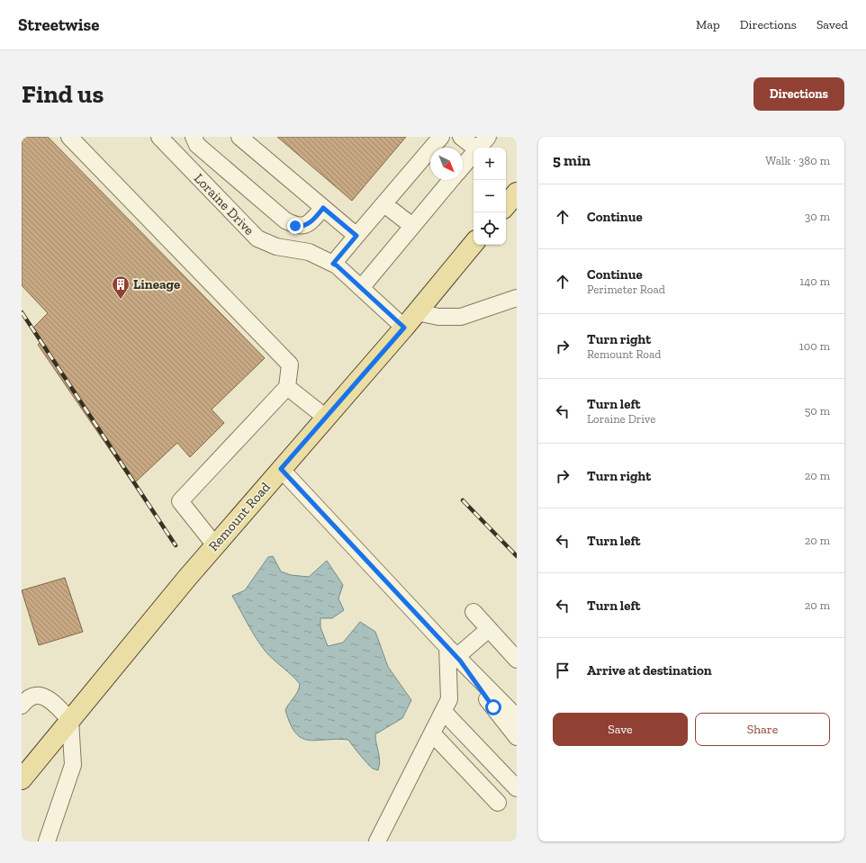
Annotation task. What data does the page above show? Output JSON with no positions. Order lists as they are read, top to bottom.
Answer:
{
  "streets": {
    "main road": ["Remount Road"],
    "street": ["Loraine Drive"]
  },
  "crossings": [
    ["Loraine Drive", "Remount Road"]
  ],
  "places": {
    "building": ["Lineage"]
  },
  "north": "bottom right",
  "page": {
    "header": "Streetwise",
    "nav": ["Map", "Directions", "Saved"],
    "buttons": [
      "Directions",
      ["Save", "Share"]
    ],
    "title": "Find us",
    "heading": ["5 min", "Walk · 380 m"],
    "map_buttons": ["+", "−"],
    "list": [
      ["Continue", "30 m"],
      ["Continue", "Perimeter Road", "140 m"],
      ["Turn right", "Remount Road", "100 m"],
      ["Turn left", "Loraine Drive", "50 m"],
      ["Turn right", "20 m"],
      ["Turn left", "20 m"],
      ["Turn left", "20 m"],
      "Arrive at destination"
    ]
  }
}
